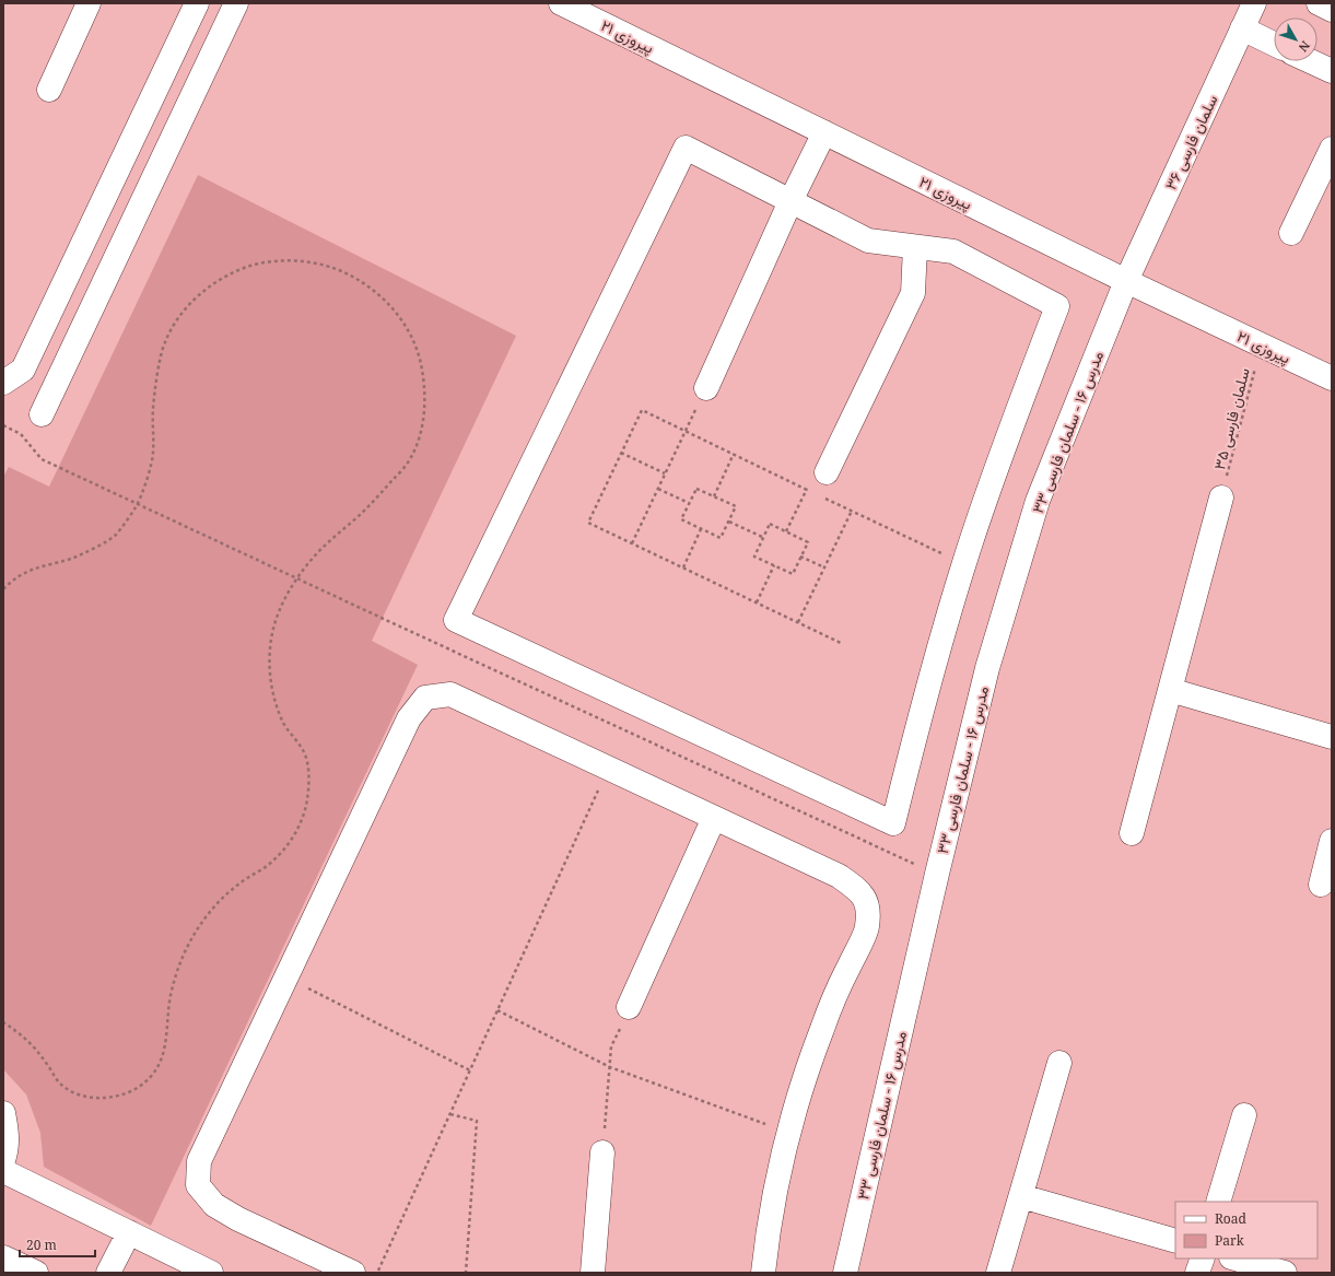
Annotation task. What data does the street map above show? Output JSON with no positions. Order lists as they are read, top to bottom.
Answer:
{
  "streets": {
    "street": ["پیروزی ۲۱", "سلمان فارسی ۳۶", "مدرس ۱۶ - سلمان فارسی ۳۳"],
    "path": ["سلمان فارسی ۳۵"]
  },
  "crossings": [
    ["پیروزی ۲۱", "سلمان فارسی ۳۶"],
    ["پیروزی ۲۱", "سلمان فارسی ۳۵"],
    ["پیروزی ۲۱", "مدرس ۱۶ - سلمان فارسی ۳۳"],
    ["سلمان فارسی ۳۶", "مدرس ۱۶ - سلمان فارسی ۳۳"]
  ],
  "legend": ["Road", "Park"],
  "scale_bar": "20 m",
  "north": "bottom right"
}
